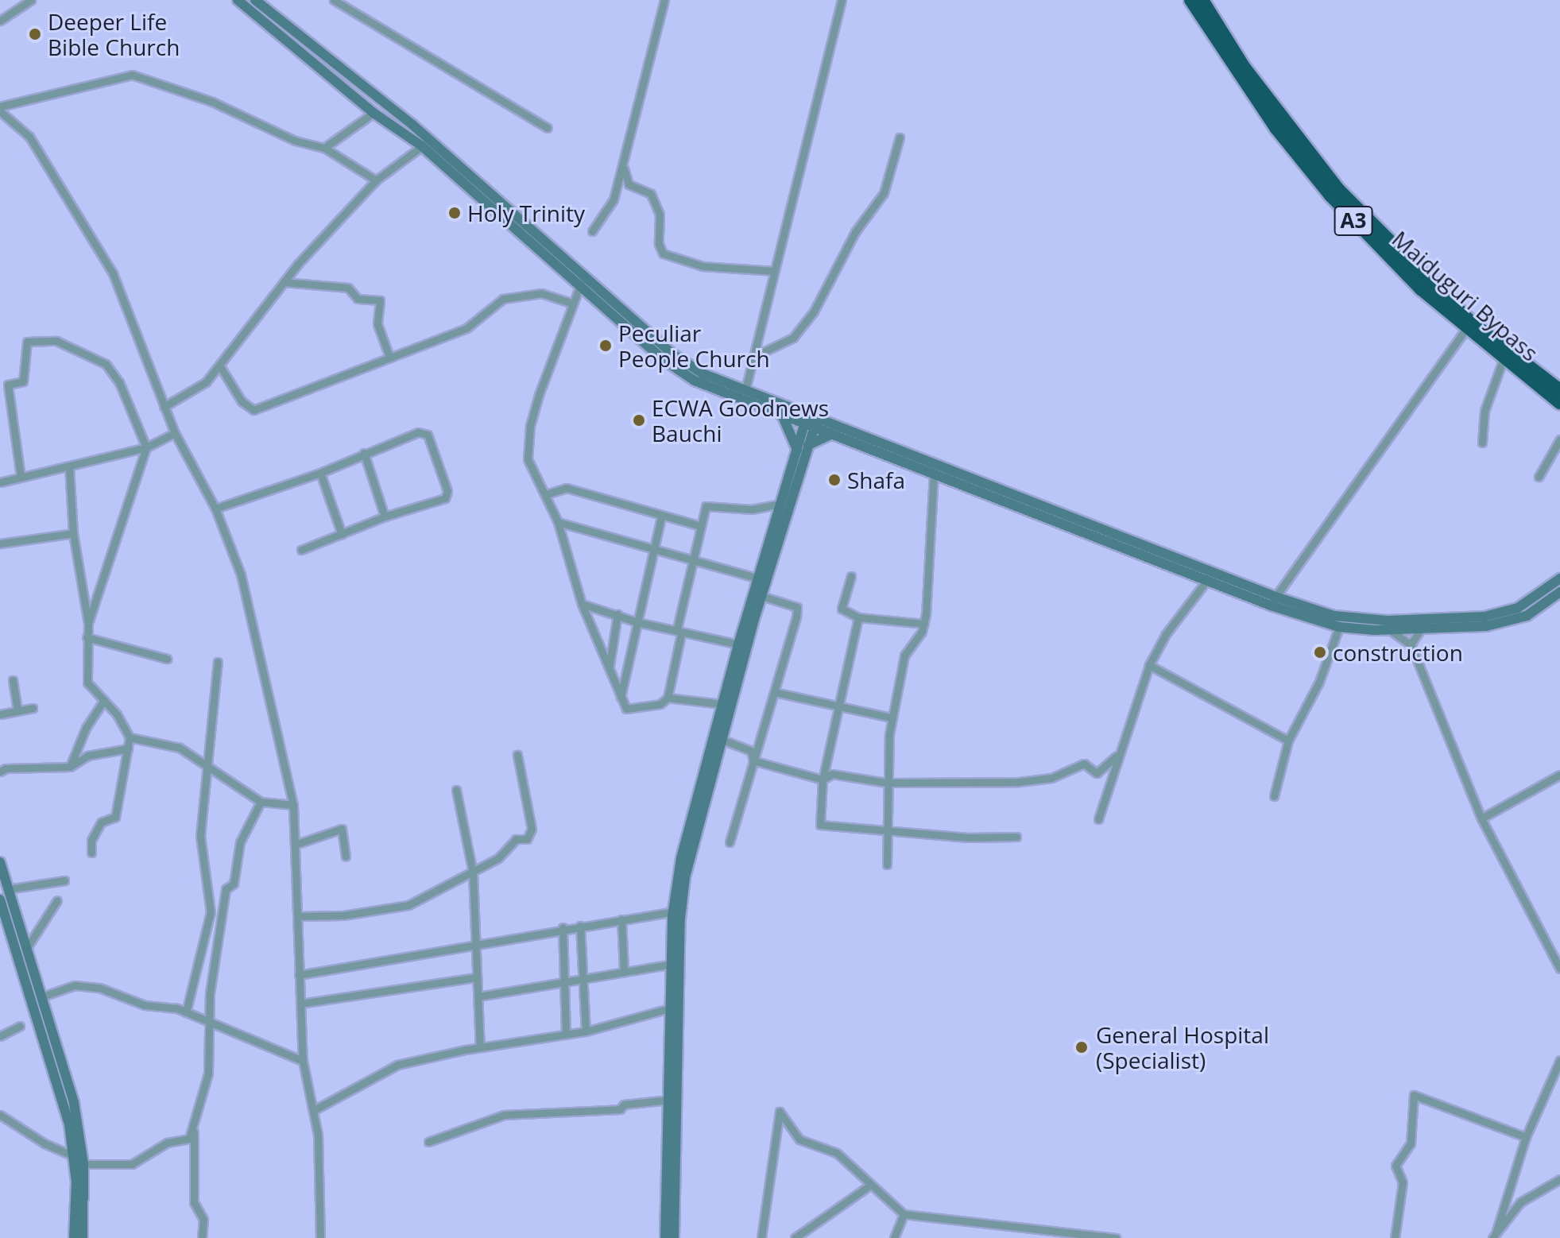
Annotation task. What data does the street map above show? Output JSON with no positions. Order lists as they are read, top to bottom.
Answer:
{
  "streets": {
    "highway": ["A3", "Maiduguri Bypass"]
  },
  "places": [
    "Deeper Life Bible Church",
    "Holy Trinity",
    "Peculiar People Church",
    "ECWA Goodnews Bauchi",
    "Shafa",
    "construction",
    "General Hospital (Specialist)"
  ]
}
